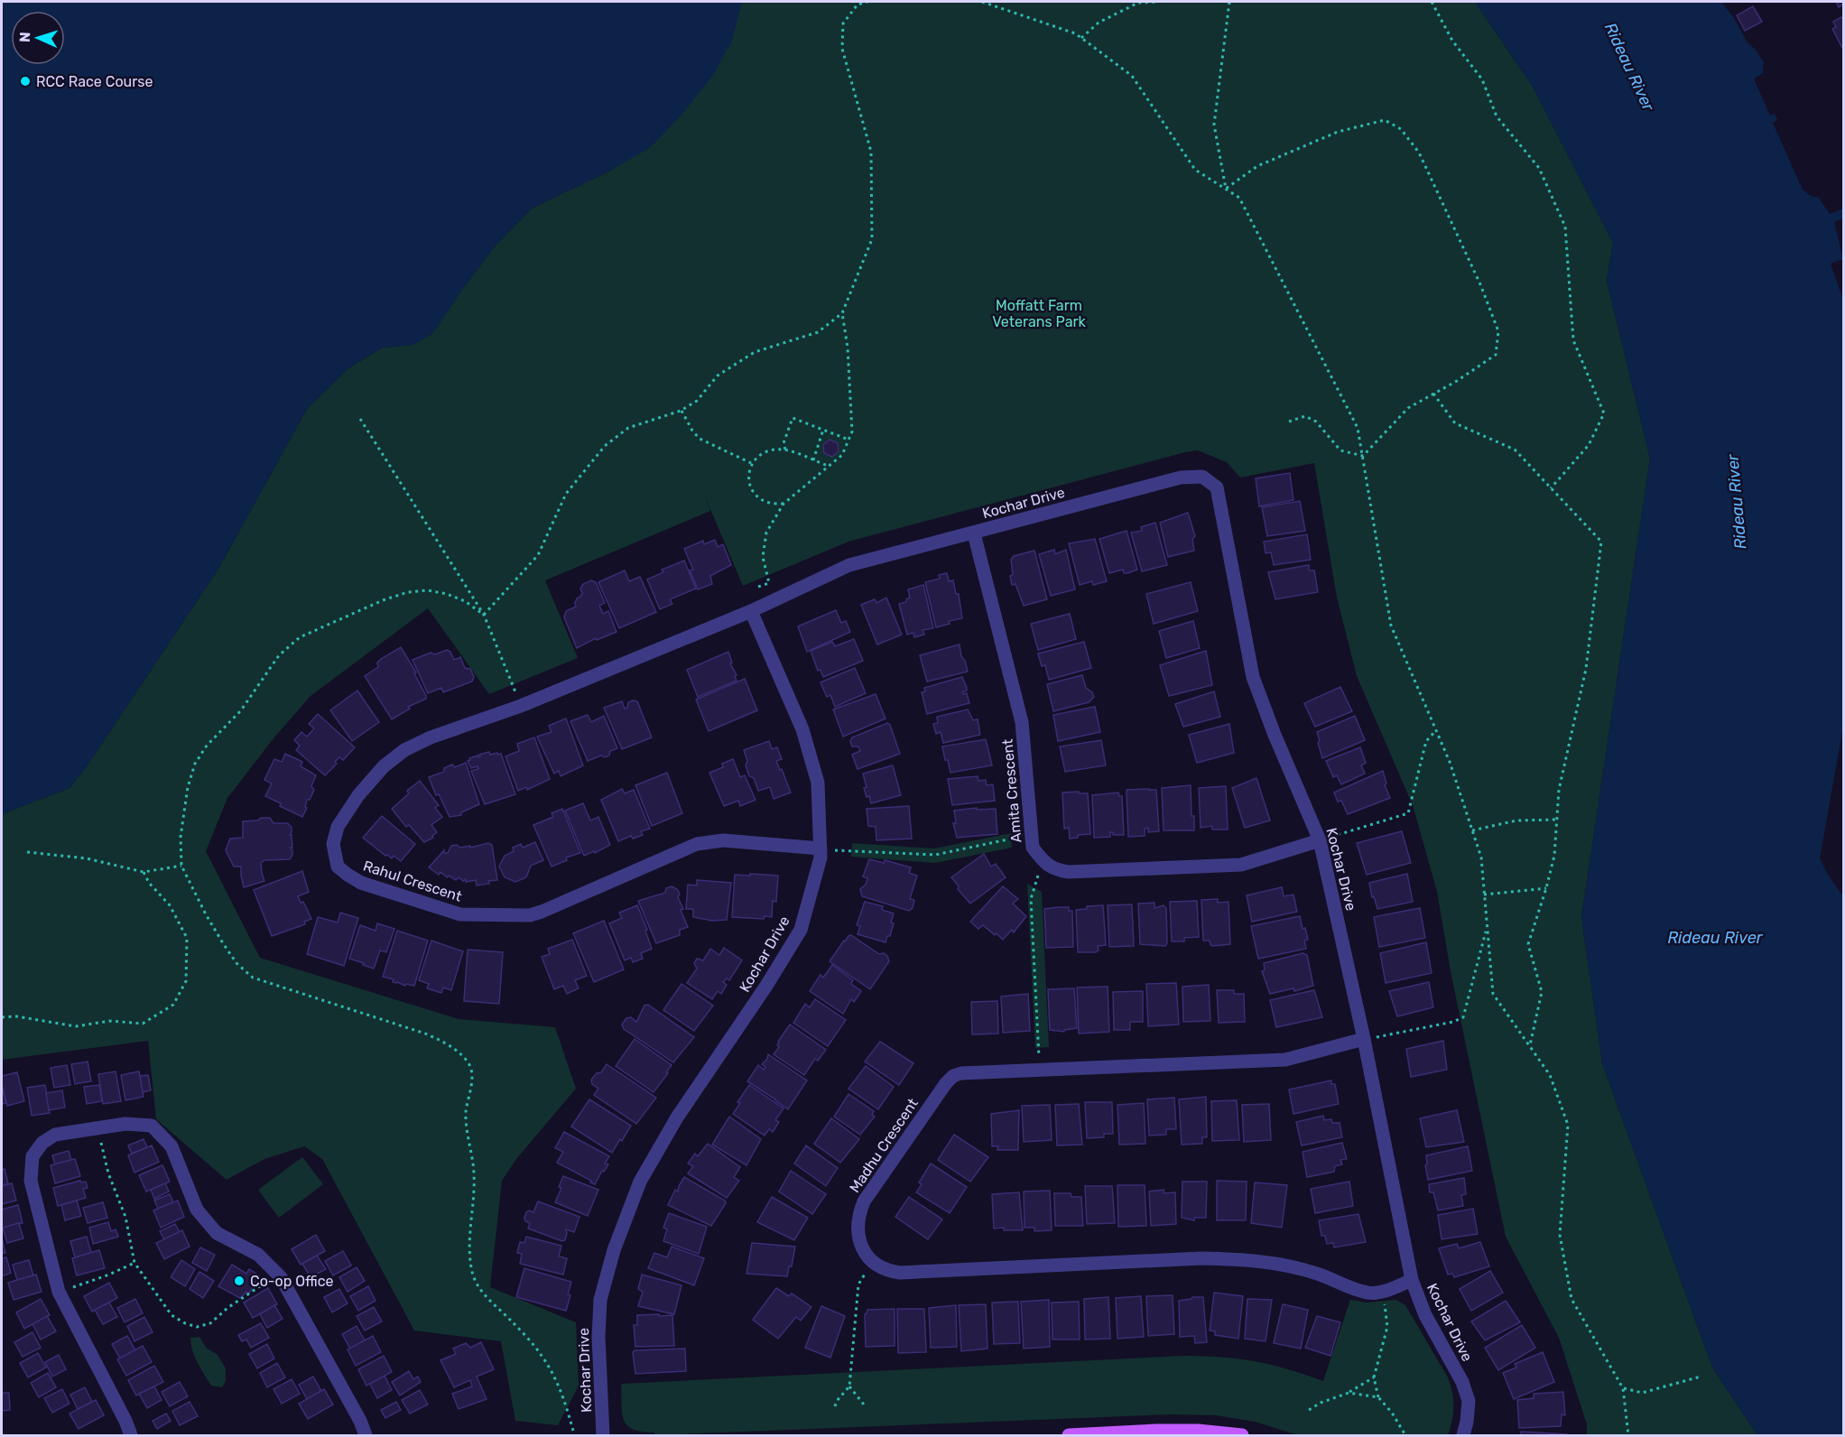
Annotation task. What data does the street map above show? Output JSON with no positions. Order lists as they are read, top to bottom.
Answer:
{
  "streets": {
    "street": [
      "Kochar Drive",
      "Amita Crescent",
      "Rahul Crescent",
      "Madhu Crescent"
    ]
  },
  "crossings": [
    ["Kochar Drive", "Amita Crescent"],
    ["Kochar Drive", "Rahul Crescent"],
    ["Kochar Drive", "Madhu Crescent"]
  ],
  "water": ["Rideau River"],
  "parks": ["Moffatt Farm Veterans Park"],
  "places": ["RCC Race Course", "Co-op Office"],
  "north": "left"
}
